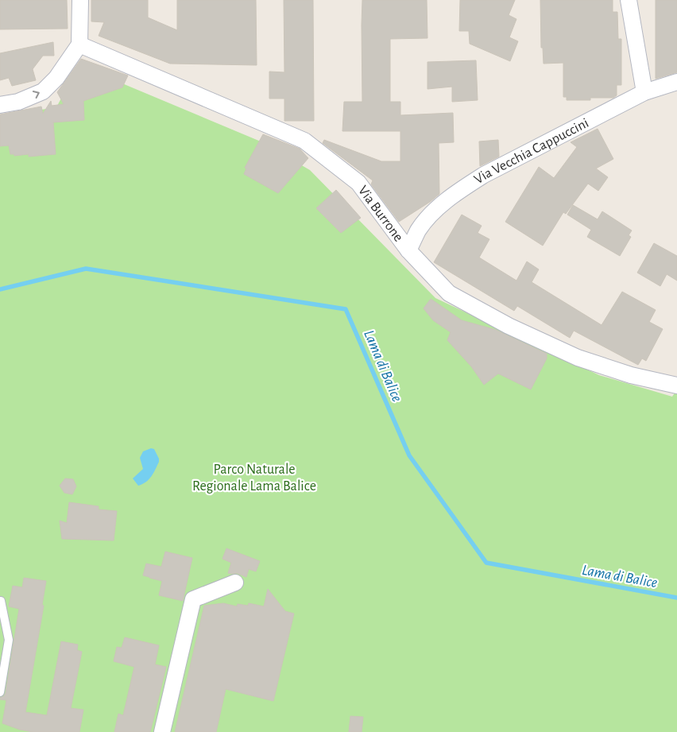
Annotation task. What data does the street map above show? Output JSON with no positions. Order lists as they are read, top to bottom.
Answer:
{
  "streets": {
    "street": ["Via Vecchia Cappuccini", "Via Burrone"]
  },
  "crossings": [
    ["Via Vecchia Cappuccini", "Via Burrone"]
  ],
  "water": ["Lama di Balice"],
  "parks": ["Parco Naturale Regionale Lama Balice"]
}
